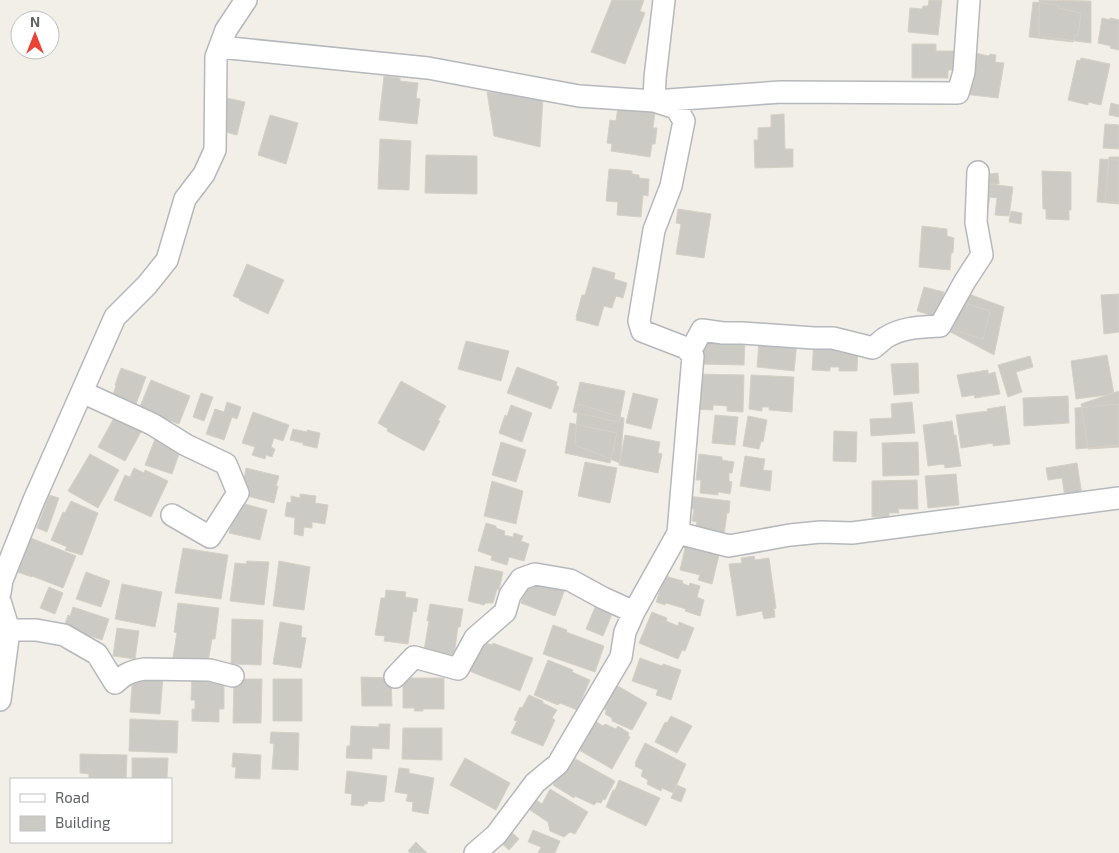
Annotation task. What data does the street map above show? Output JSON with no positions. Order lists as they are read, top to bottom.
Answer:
{
  "legend": ["Road", "Building"],
  "north": "top"
}
